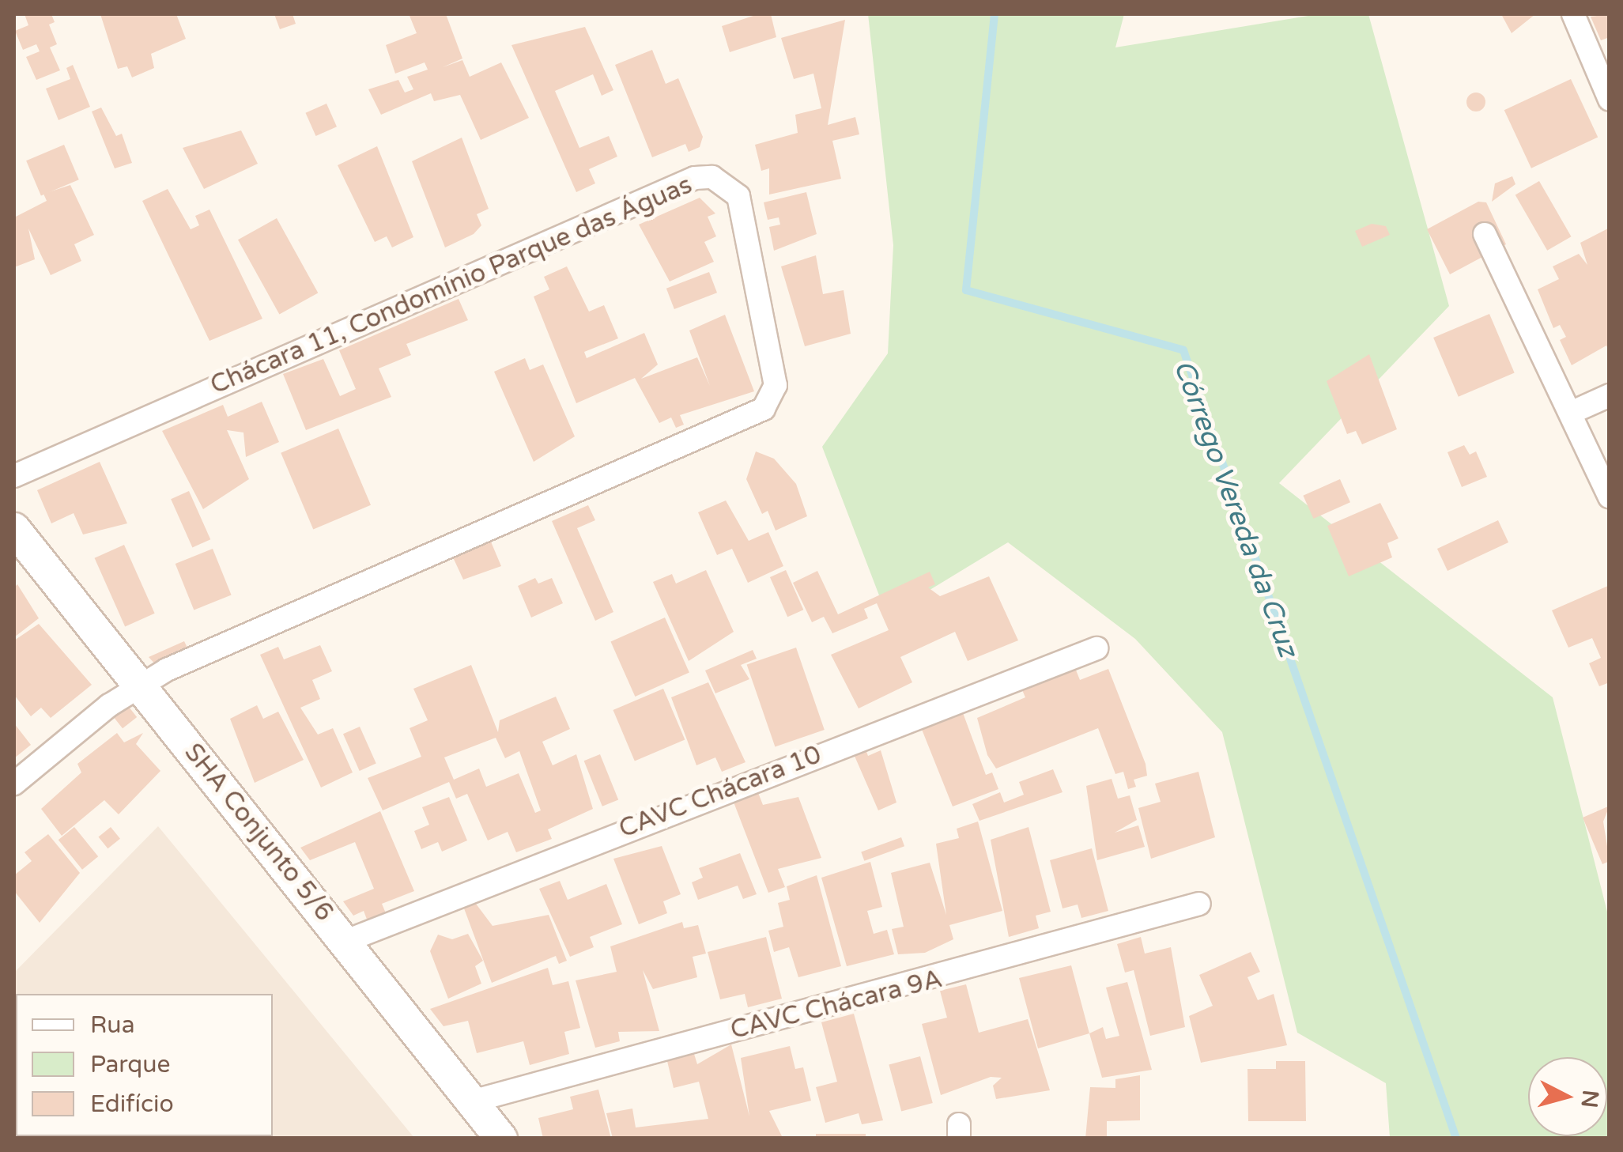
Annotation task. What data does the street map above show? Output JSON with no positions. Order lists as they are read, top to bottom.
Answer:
{
  "streets": {
    "street": [
      "Chácara 11, Condomínio Parque das Águas",
      "CAVC Chácara 10",
      "SHA Conjunto 5/6",
      "CAVC Chácara 9A"
    ]
  },
  "crossings": [
    ["Chácara 11, Condomínio Parque das Águas", "SHA Conjunto 5/6"],
    ["CAVC Chácara 10", "SHA Conjunto 5/6"],
    ["SHA Conjunto 5/6", "CAVC Chácara 9A"]
  ],
  "water": ["Córrego Vereda da Cruz"],
  "legend": ["Rua", "Parque", "Edifício"],
  "north": "right"
}
